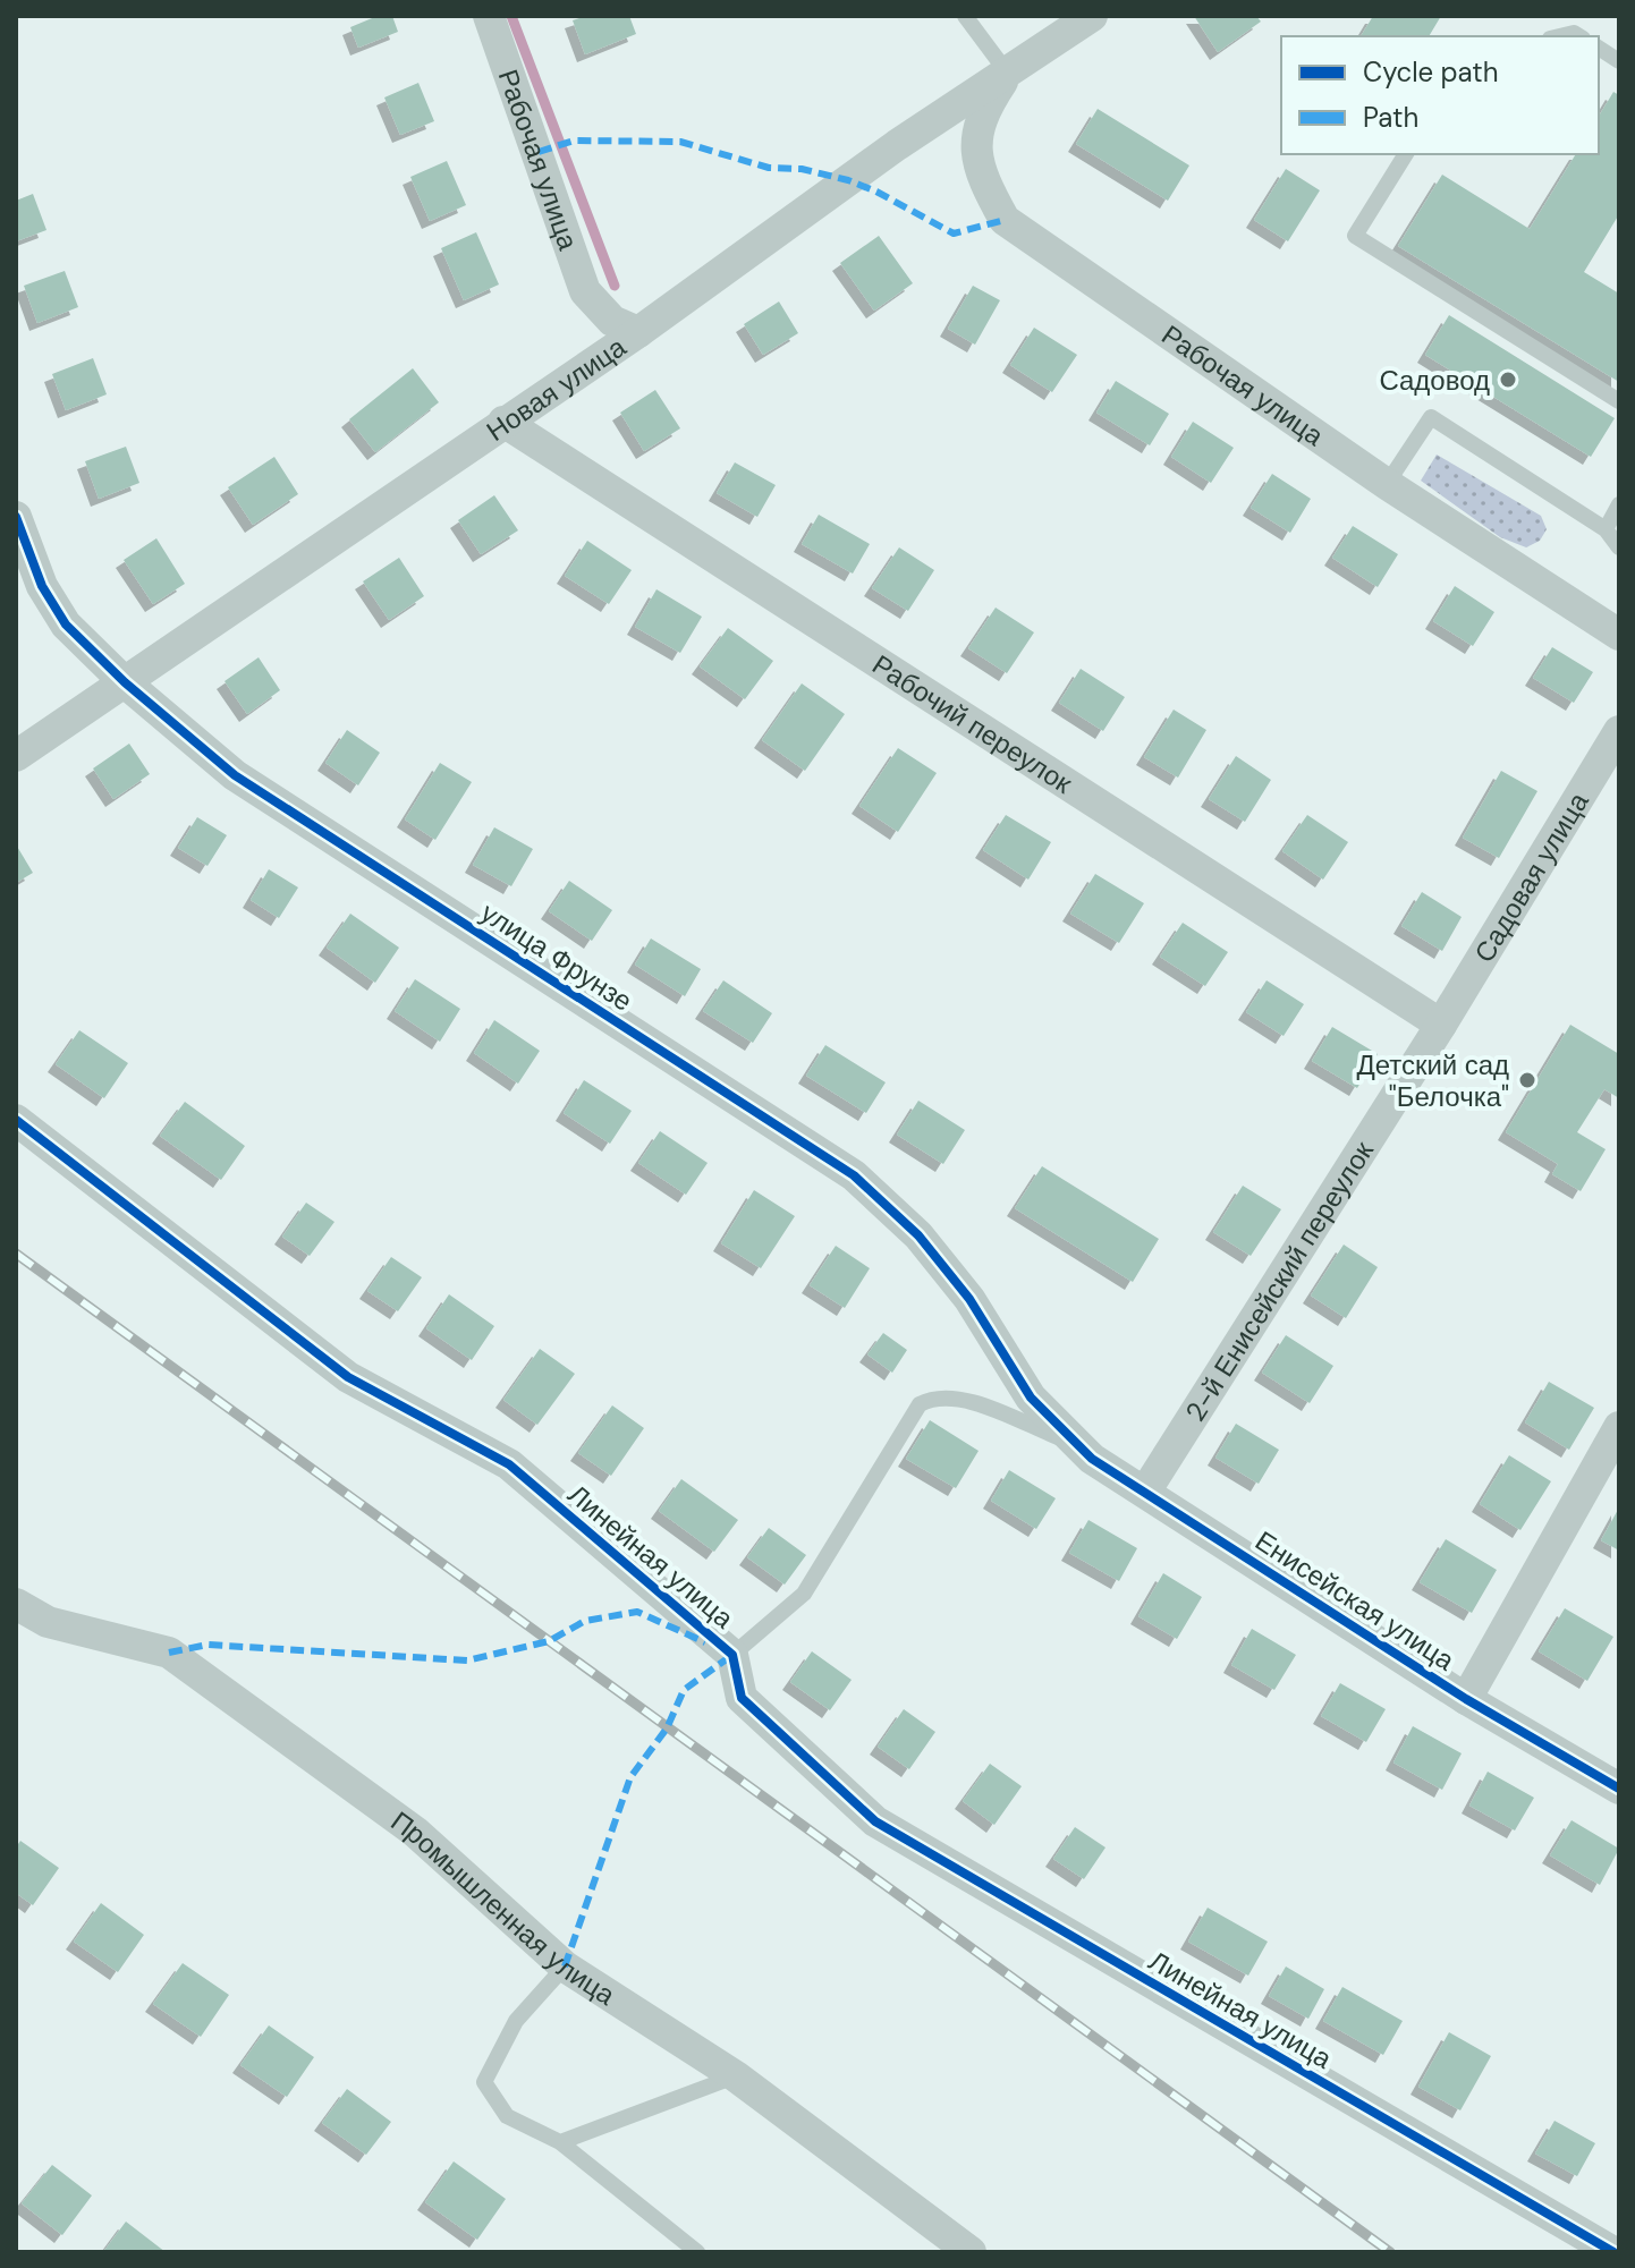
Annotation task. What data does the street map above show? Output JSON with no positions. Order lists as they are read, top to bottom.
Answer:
{
  "streets": {
    "street": [
      "Рабочая улица",
      "Новая улица",
      "Рабочий переулок",
      "Садовая улица",
      "улица Фрунзе",
      "2-й Енисейский переулок",
      "Линейная улица",
      "Енисейская улица",
      "Промышленная улица"
    ]
  },
  "crossings": [
    ["Рабочая улица", "Новая улица"],
    ["Новая улица", "Рабочий переулок"],
    ["Новая улица", "улица Фрунзе"],
    ["Рабочий переулок", "Садовая улица"],
    ["Рабочий переулок", "2-й Енисейский переулок"],
    ["Садовая улица", "2-й Енисейский переулок"],
    ["улица Фрунзе", "Енисейская улица"],
    ["2-й Енисейский переулок", "Енисейская улица"]
  ],
  "places": ["Садовод", "Детский сад \"Белочка\""],
  "legend": ["Cycle path", "Path"]
}
